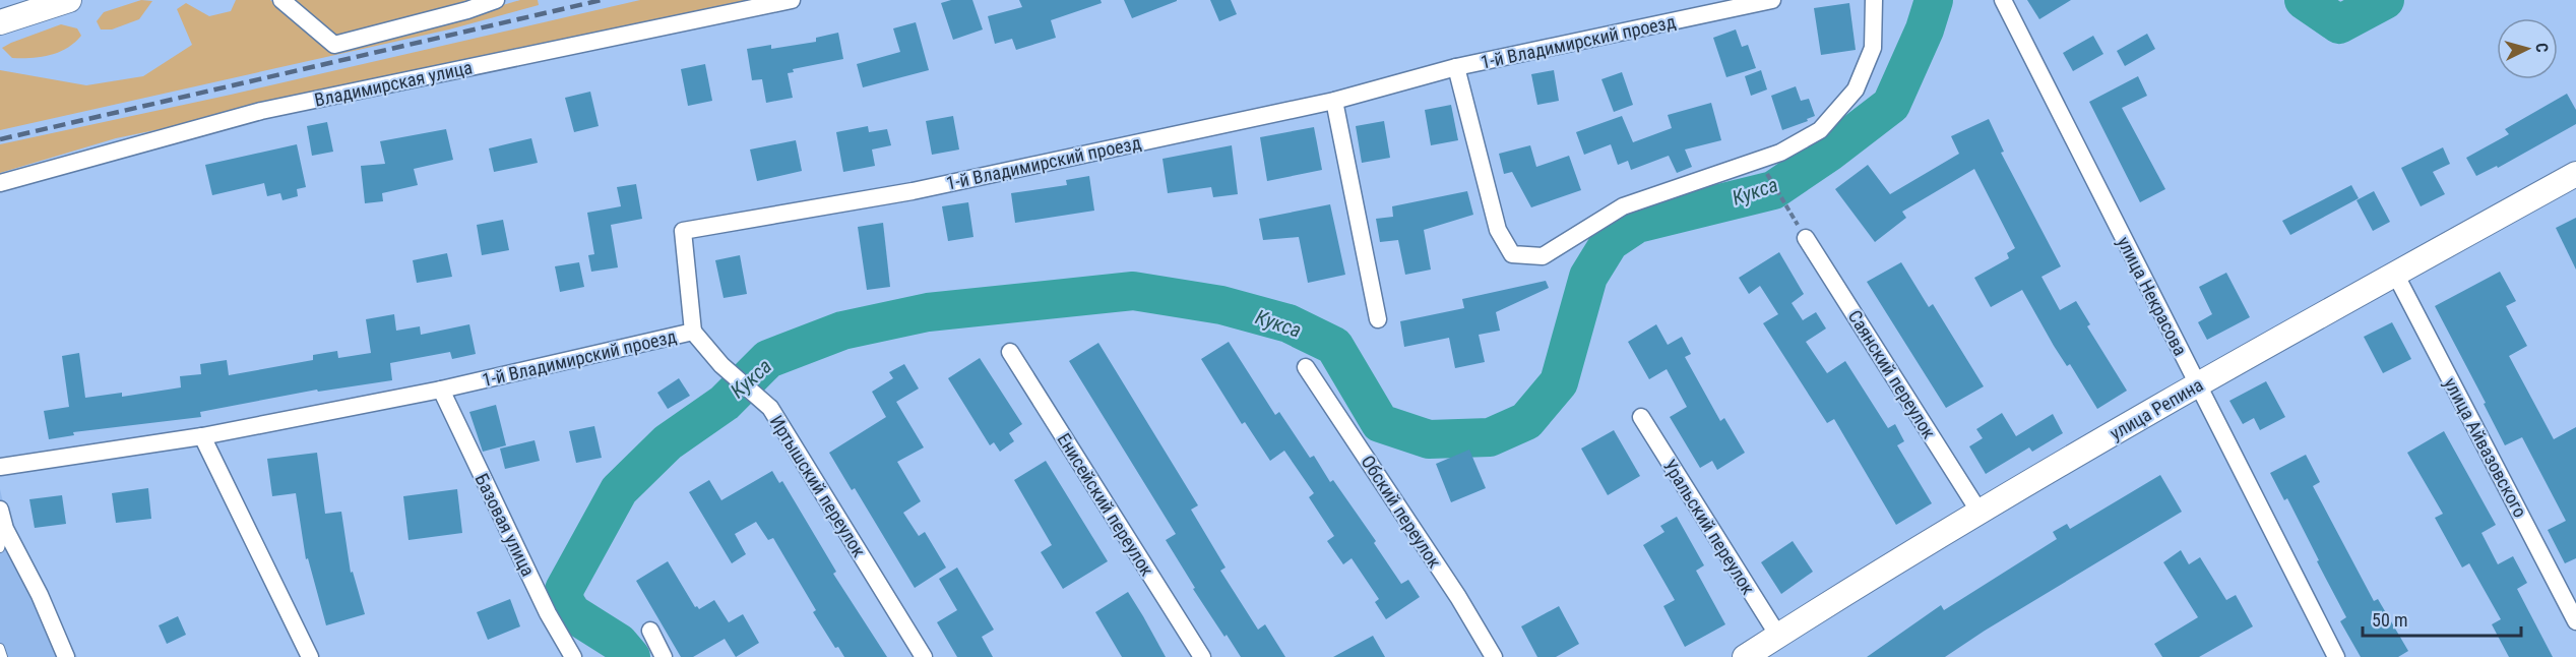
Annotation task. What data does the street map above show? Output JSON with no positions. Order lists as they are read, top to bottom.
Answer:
{
  "streets": {
    "street": [
      "1-й Владимирский проезд",
      "Владимирская улица",
      "улица Некрасова",
      "Саянский переулок",
      "улица Репина",
      "улица Айвазовского",
      "Иртышский переулок",
      "Енисейский переулок",
      "Обский переулок",
      "Базовая улица",
      "Уральский переулок"
    ]
  },
  "crossings": [
    ["1-й Владимирский проезд", "Иртышский переулок"],
    ["1-й Владимирский проезд", "Базовая улица"],
    ["улица Некрасова", "улица Репина"],
    ["Саянский переулок", "улица Репина"],
    ["улица Репина", "улица Айвазовского"],
    ["улица Репина", "Уральский переулок"]
  ],
  "water": ["Кукса"],
  "scale_bar": "50 m",
  "north": "right"
}
